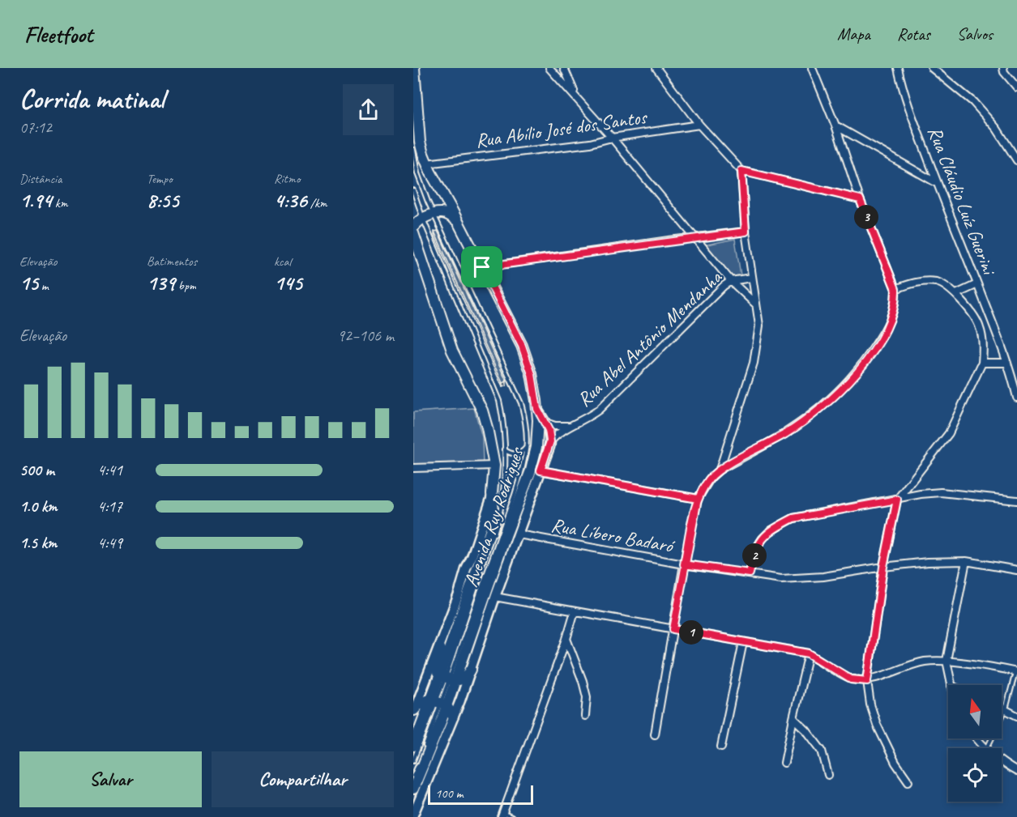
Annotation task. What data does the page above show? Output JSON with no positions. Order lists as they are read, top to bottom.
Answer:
{
  "streets": {
    "main road": ["Avenida Ruy Rodrigues"],
    "street": [
      "Rua Abílio José dos Santos",
      "Rua Cláudio Luíz Guerini",
      "Rua Abel Antônio Mendanha",
      "Rua Líbero Badaró"
    ]
  },
  "crossings": [
    ["Rua Abílio José dos Santos", "Avenida Ruy Rodrigues"]
  ],
  "scale_bar": "100 m",
  "north": "top",
  "page": {
    "header": "Fleetfoot",
    "nav": ["Mapa", "Rotas", "Salvos"],
    "heading": ["Corrida matinal", "07:12"],
    "stats": [
      ["Distância", "1.94 km"],
      ["Tempo", "8:55"],
      ["Ritmo", "4:36 /km"],
      ["Elevação", "15 m"],
      ["Batimentos", "139 bpm"],
      ["kcal", "145"]
    ],
    "pins": ["3", "2", "1"],
    "chart": ["Elevação", "92–106 m"],
    "list": [
      {
        "name": "500 m",
        "note": "4:41"
      },
      {
        "name": "1.0 km",
        "note": "4:17"
      },
      {
        "name": "1.5 km",
        "note": "4:49"
      }
    ],
    "buttons": ["Salvar", "Compartilhar"],
    "scale": "100 m"
  }
}
